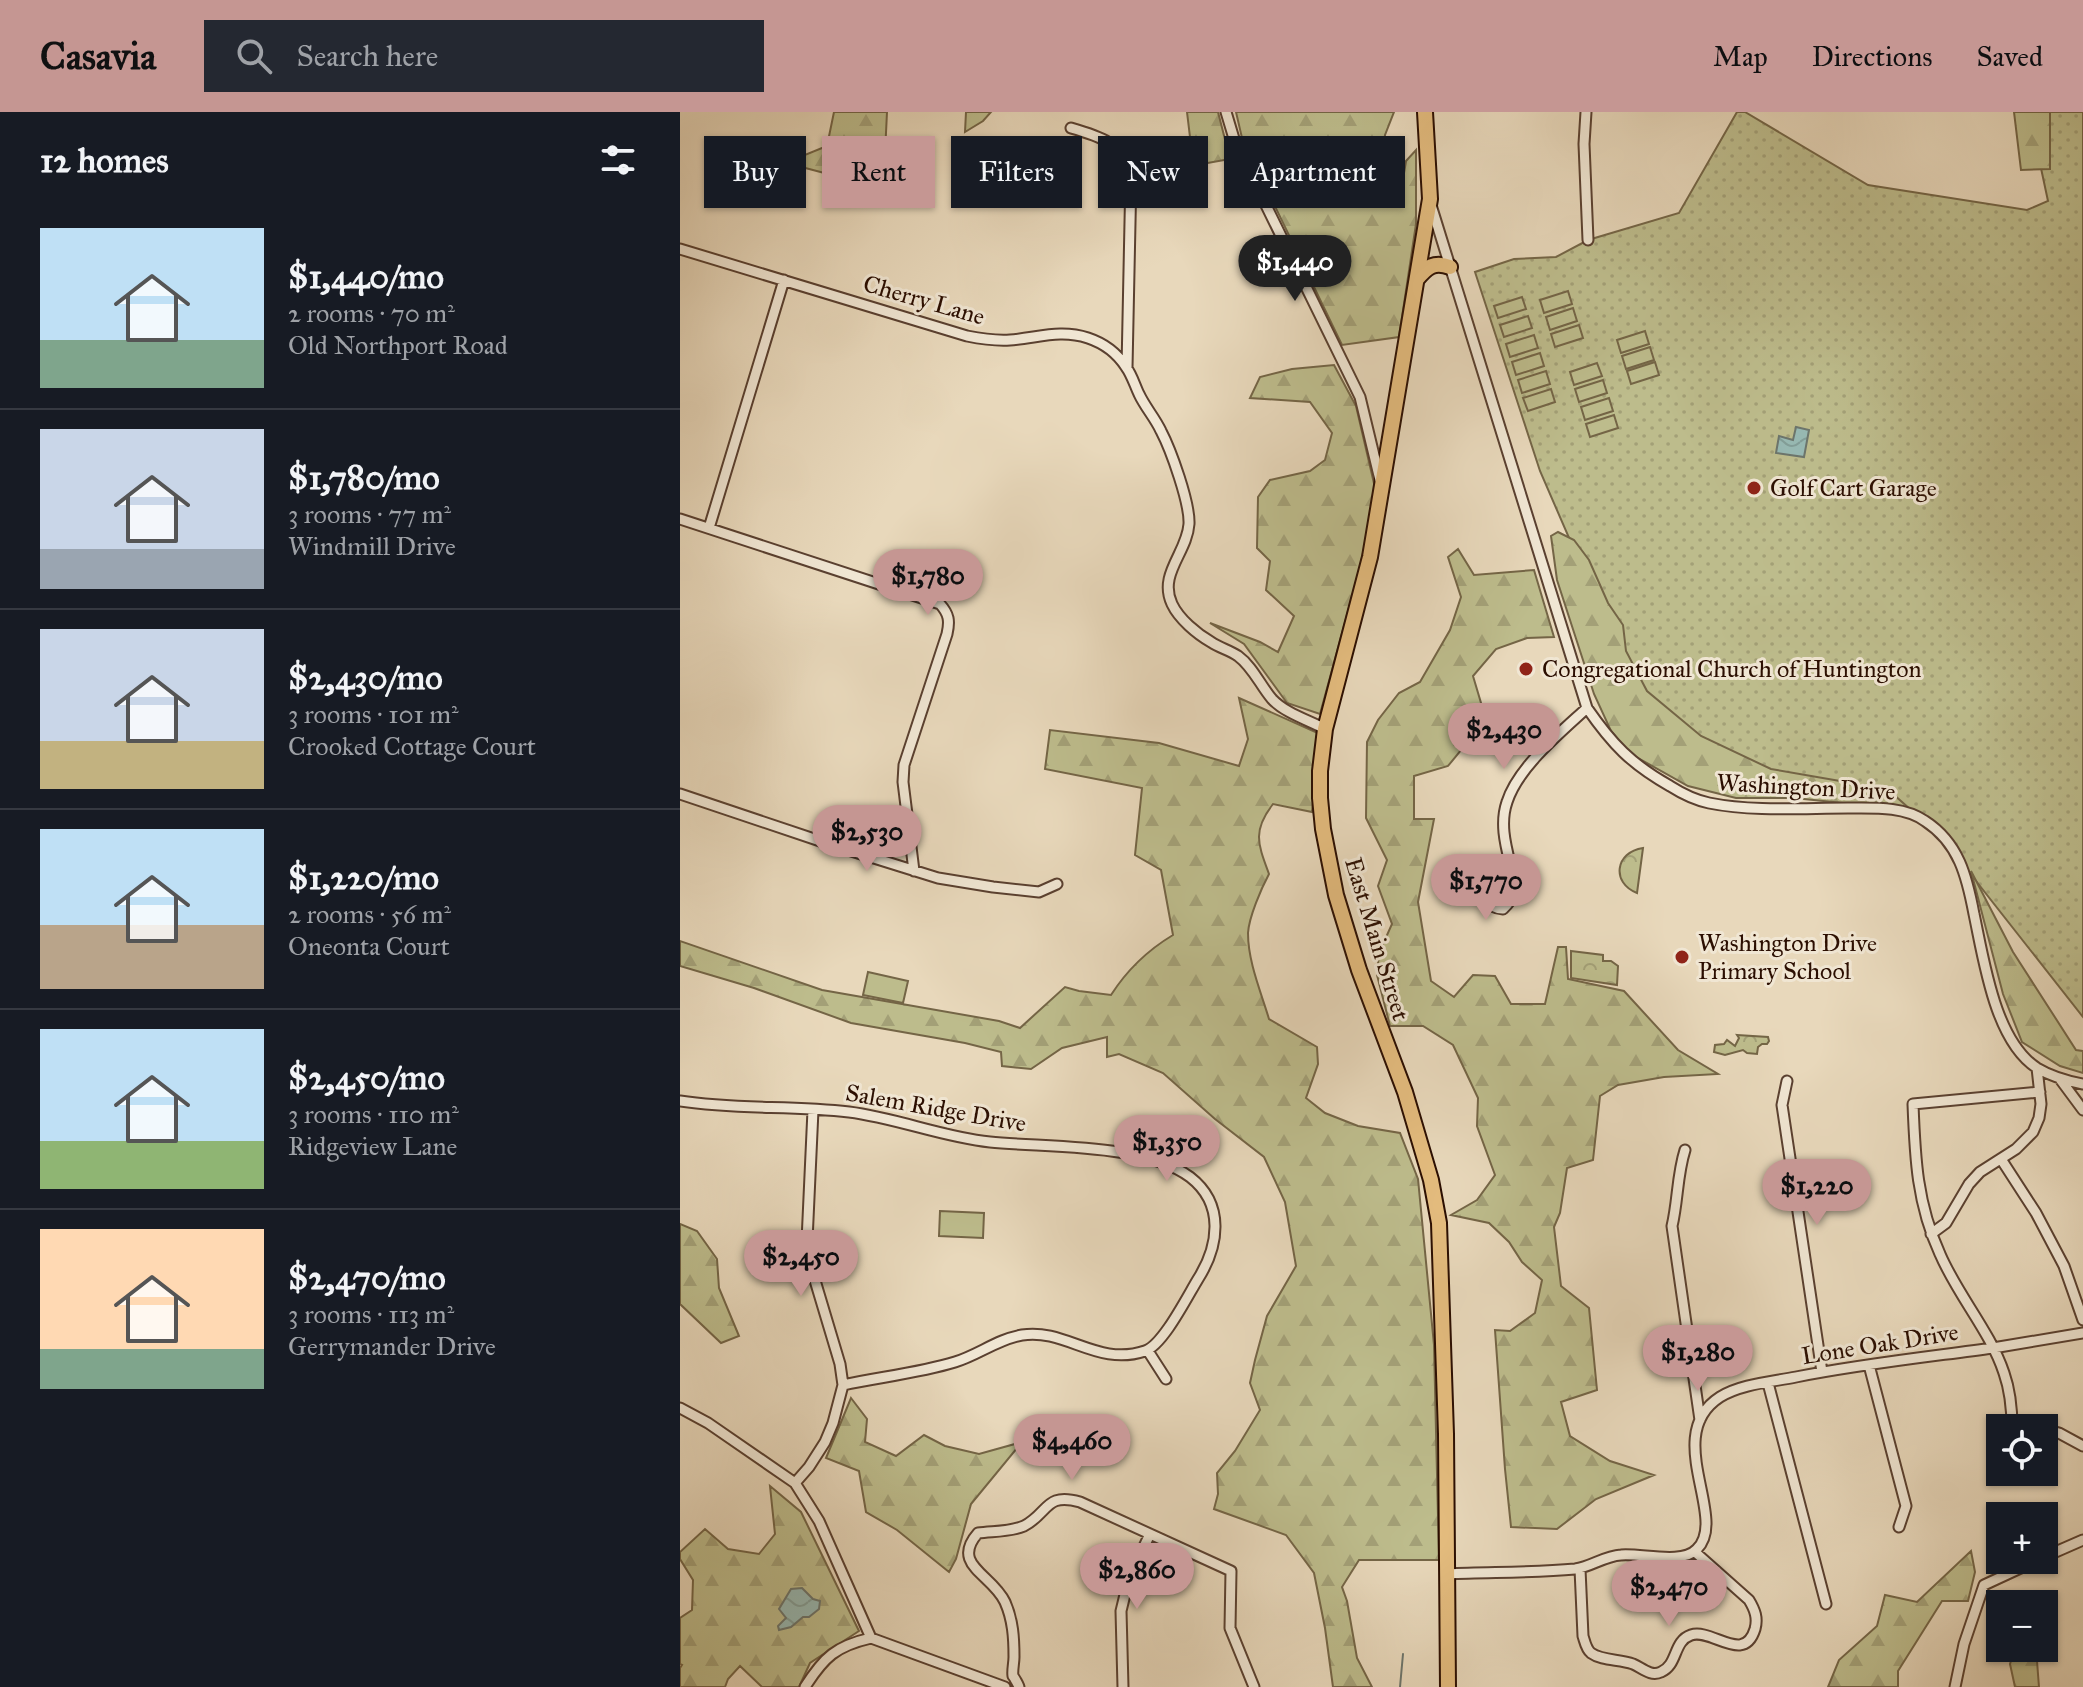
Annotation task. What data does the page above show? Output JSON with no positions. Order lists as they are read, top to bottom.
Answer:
{
  "streets": {
    "main road": ["East Main Street"],
    "street": [
      "Cherry Lane",
      "Washington Drive",
      "Salem Ridge Drive",
      "Lone Oak Drive"
    ]
  },
  "crossings": [
    ["Cherry Lane", "East Main Street"],
    ["Washington Drive", "East Main Street"]
  ],
  "places": ["Golf Cart Garage", "Congregational Church of Huntington", "Washington Drive Primary School"],
  "page": {
    "header": "Casavia",
    "search": "Search here",
    "nav": ["Map", "Directions", "Saved"],
    "heading": "12 homes",
    "chip": [
      "Buy",
      "Rent",
      "Filters",
      "New",
      "Apartment"
    ],
    "list": [
      {
        "name": "$1,440/mo",
        "note": "2 rooms · 70 m² · Old Northport Road"
      },
      {
        "name": "$1,780/mo",
        "note": "3 rooms · 77 m² · Windmill Drive"
      },
      {
        "name": "$2,430/mo",
        "note": "3 rooms · 101 m² · Crooked Cottage Court"
      },
      {
        "name": "$1,220/mo",
        "note": "2 rooms · 56 m² · Oneonta Court"
      },
      {
        "name": "$2,450/mo",
        "note": "3 rooms · 110 m² · Ridgeview Lane"
      },
      {
        "name": "$2,470/mo",
        "note": "3 rooms · 113 m² · Gerrymander Drive"
      }
    ],
    "price": [
      "$1,440",
      "$1,780",
      "$2,430",
      "$2,530",
      "$1,770",
      "$1,350",
      "$1,220",
      "$2,450",
      "$1,280",
      "$4,460",
      "$2,860",
      "$2,470"
    ],
    "map_buttons": ["+", "−"]
  }
}
